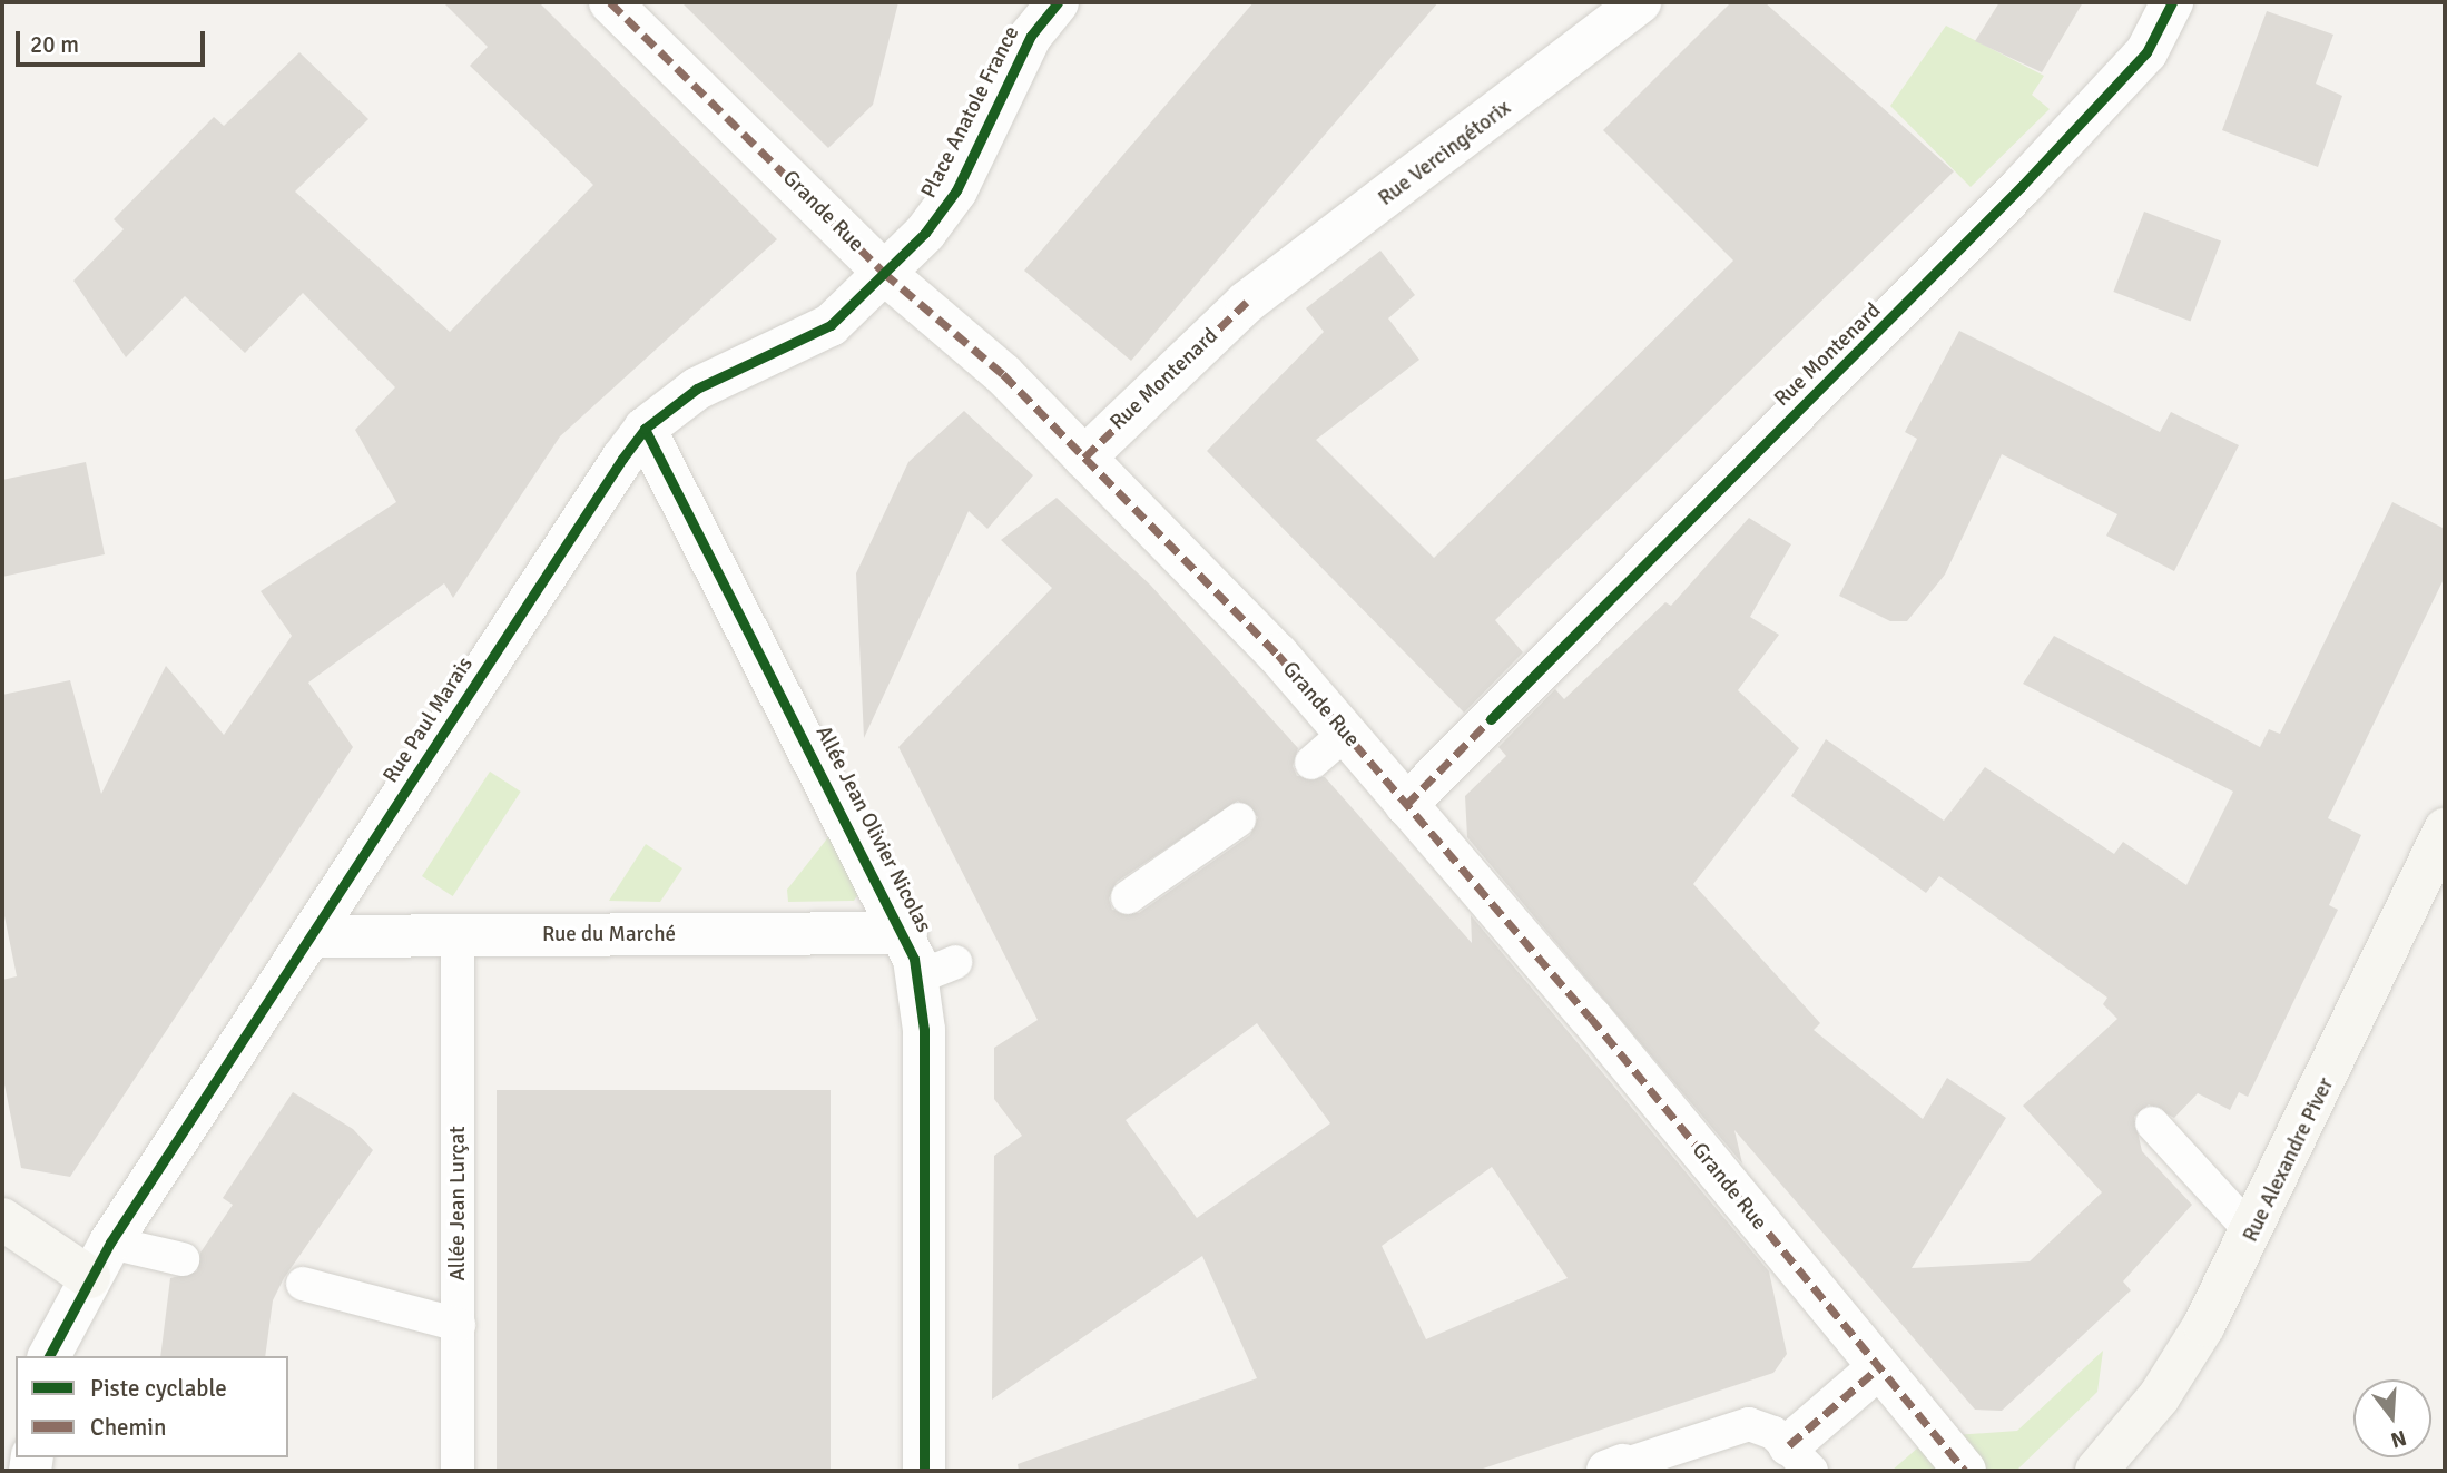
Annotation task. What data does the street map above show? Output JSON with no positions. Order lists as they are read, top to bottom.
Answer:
{
  "streets": {
    "street": [
      "Place Anatole France",
      "Rue Vercingétorix",
      "Grande Rue",
      "Rue Montenard",
      "Rue Paul Marais",
      "Allée Jean Olivier Nicolas",
      "Rue du Marché",
      "Rue Alexandre Piver"
    ],
    "lane": ["Allée Jean Lurçat"]
  },
  "crossings": [
    ["Place Anatole France", "Grande Rue"],
    ["Place Anatole France", "Rue Paul Marais"],
    ["Rue Vercingétorix", "Rue Montenard"],
    ["Grande Rue", "Rue Montenard"],
    ["Grande Rue", "Rue Paul Marais"],
    ["Rue Paul Marais", "Allée Jean Olivier Nicolas"],
    ["Rue Paul Marais", "Rue du Marché"],
    ["Allée Jean Olivier Nicolas", "Rue du Marché"],
    ["Rue du Marché", "Allée Jean Lurçat"]
  ],
  "legend": ["Piste cyclable", "Chemin"],
  "scale_bar": "20 m",
  "north": "bottom"
}
